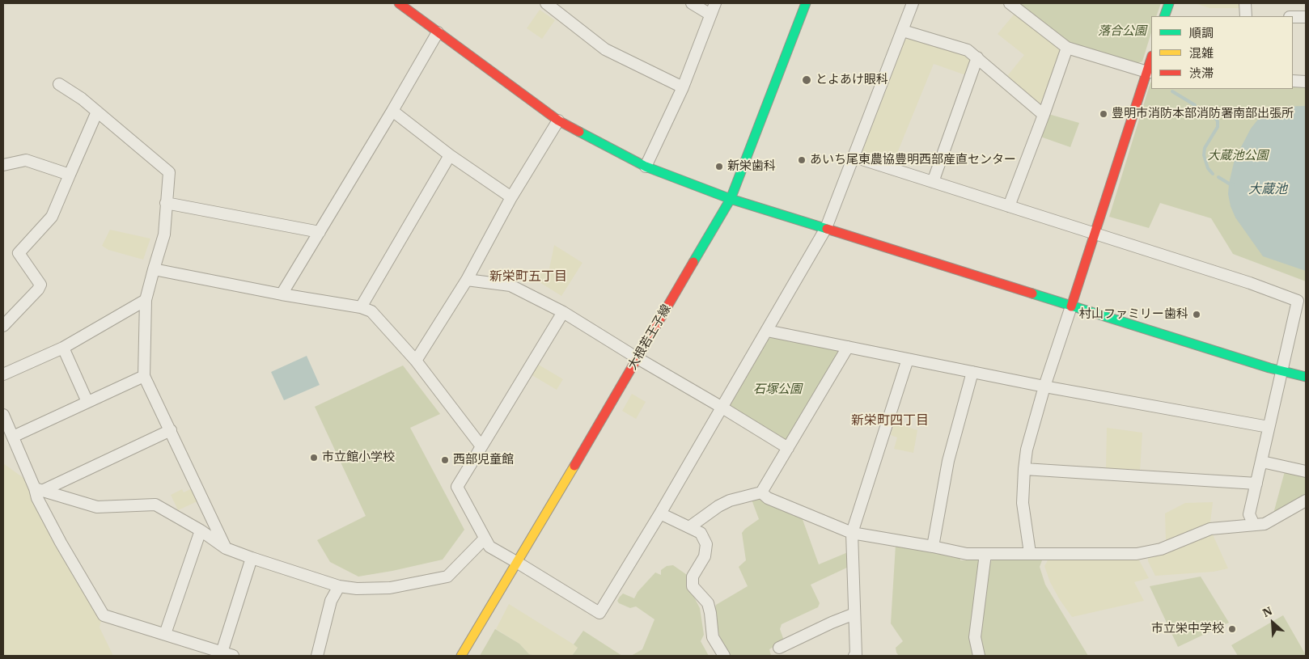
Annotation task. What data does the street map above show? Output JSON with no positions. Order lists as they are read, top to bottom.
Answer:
{
  "streets": {
    "street": ["大根若王子線"]
  },
  "districts": ["新栄町五丁目", "新栄町四丁目"],
  "water": ["大蔵池"],
  "parks": ["落合公園", "大蔵池公園", "石塚公園"],
  "places": [
    "とよあけ眼科",
    "豊明市消防本部消防署南部出張所",
    "あいち尾東農協豊明西部産直センター",
    "新栄歯科",
    "村山ファミリー歯科",
    "市立館小学校",
    "西部児童館",
    "市立栄中学校"
  ],
  "legend": ["順調", "混雑", "渋滞"],
  "north": "top left"
}
